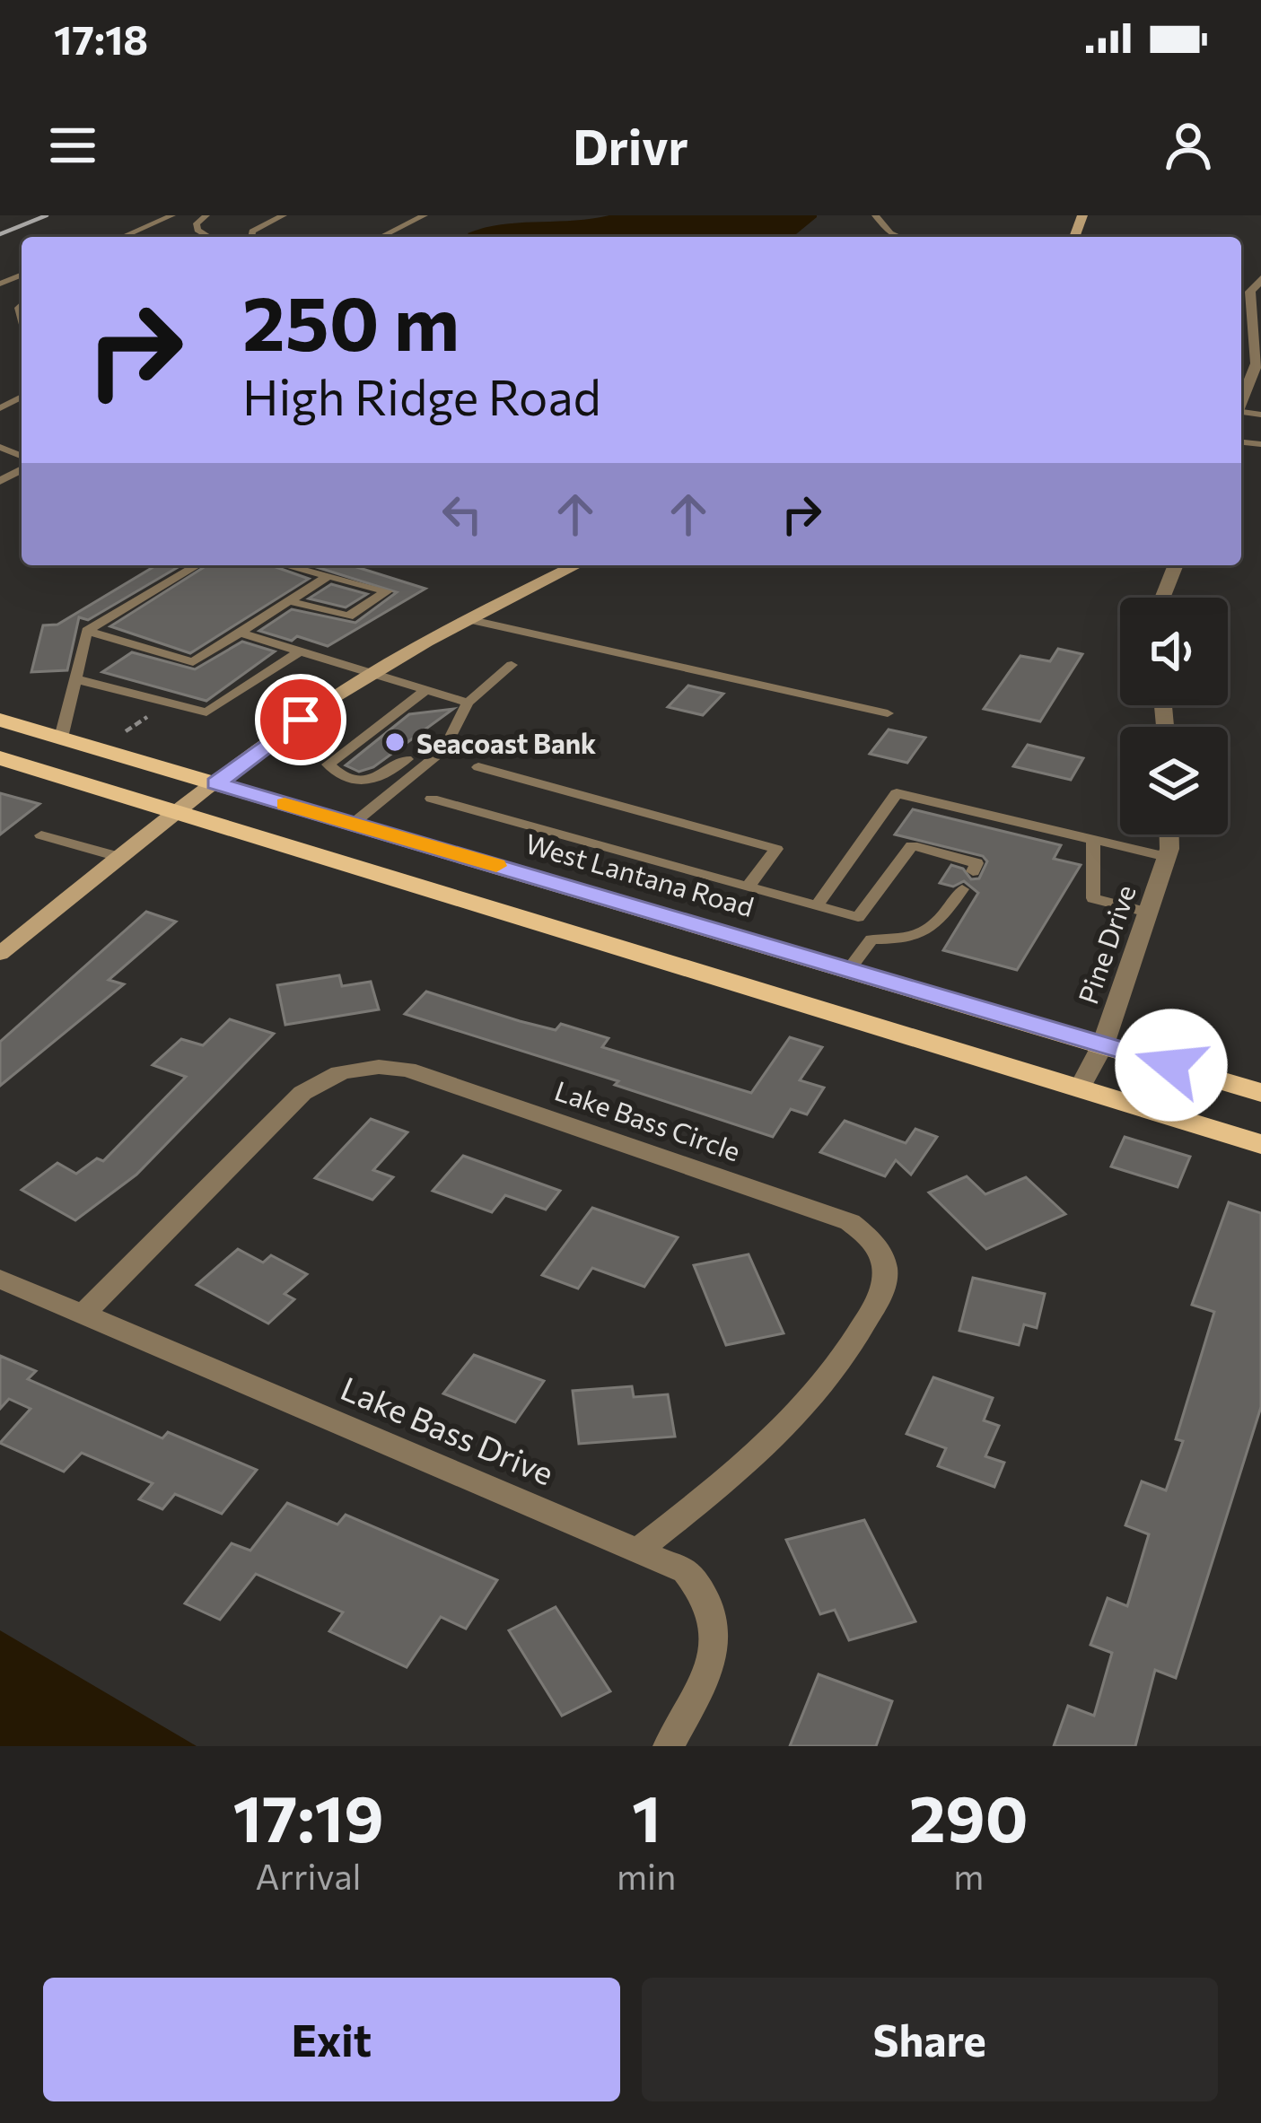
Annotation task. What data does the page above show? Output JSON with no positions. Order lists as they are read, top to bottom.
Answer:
{
  "streets": {
    "main road": ["West Lantana Road"],
    "street": ["Pine Drive", "Lake Bass Circle", "Lake Bass Drive"]
  },
  "crossings": [
    ["West Lantana Road", "Pine Drive"],
    ["Lake Bass Circle", "Lake Bass Drive"]
  ],
  "places": ["Seacoast Bank"],
  "page": {
    "status": "17:18",
    "header": "Drivr",
    "turn": ["250 m", "High Ridge Road"],
    "eta": [
      "17:19",
      "Arrival",
      "1",
      "min",
      "290",
      "m"
    ],
    "buttons": ["Exit", "Share"]
  }
}
